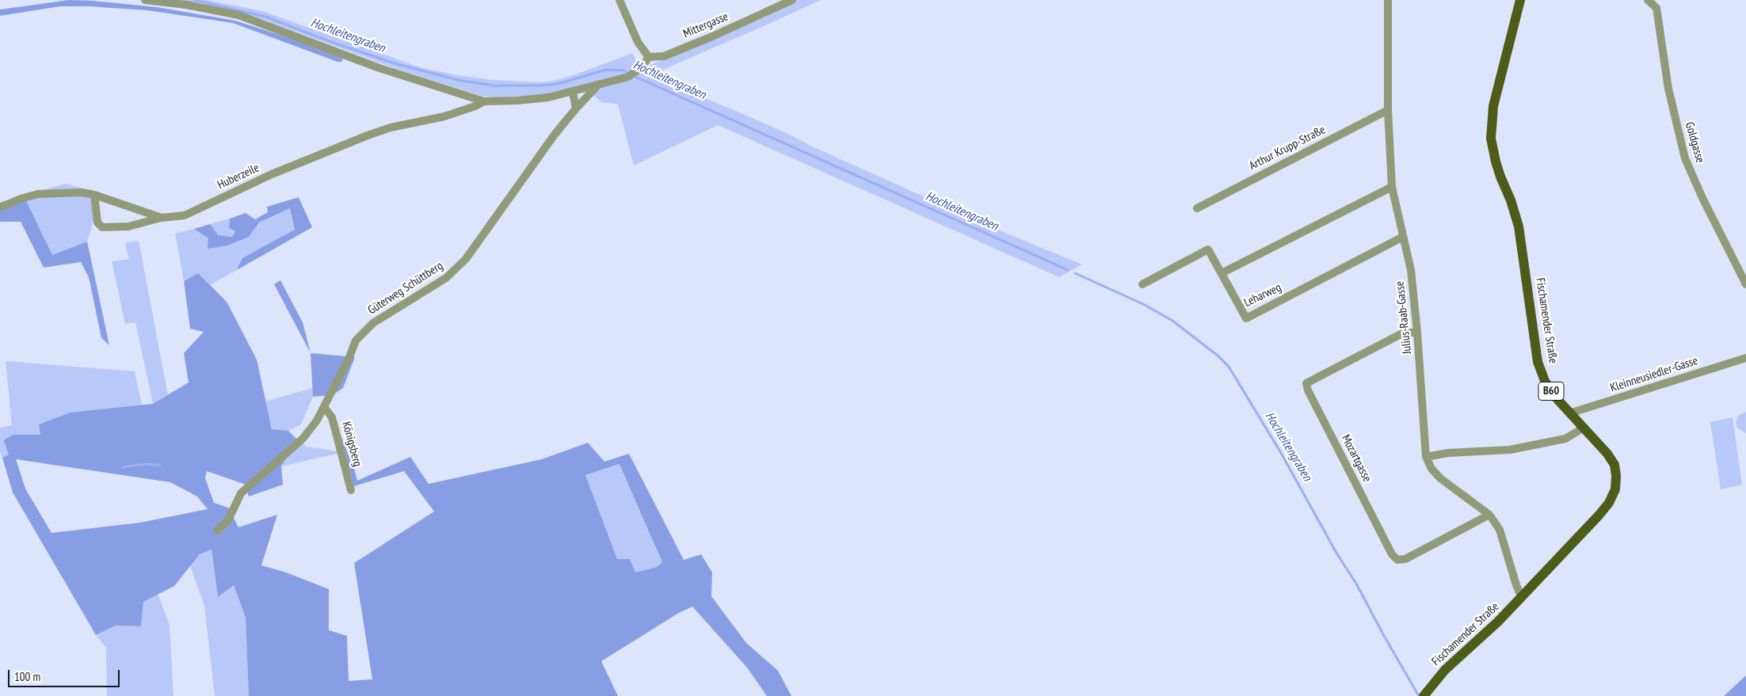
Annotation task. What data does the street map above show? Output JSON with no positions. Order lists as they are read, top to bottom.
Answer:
{
  "streets": {
    "main road": ["Fischamender Straße", "B60"],
    "street": [
      "Mittergasse",
      "Goldgasse",
      "Arthur Krupp-Straße",
      "Huberzeile",
      "Güterweg Schüttberg",
      "Leharweg",
      "Julius-Raab-Gasse",
      "Kleinneusiedler-Gasse",
      "Königsberg",
      "Mozartgasse"
    ]
  },
  "crossings": [
    ["Arthur Krupp-Straße", "Julius-Raab-Gasse"],
    ["Güterweg Schüttberg", "Königsberg"],
    ["Leharweg", "Julius-Raab-Gasse"],
    ["Julius-Raab-Gasse", "Fischamender Straße"],
    ["Julius-Raab-Gasse", "Mozartgasse"],
    ["Fischamender Straße", "Kleinneusiedler-Gasse"]
  ],
  "water": ["Hochleitengraben"],
  "scale_bar": "100 m"
}
